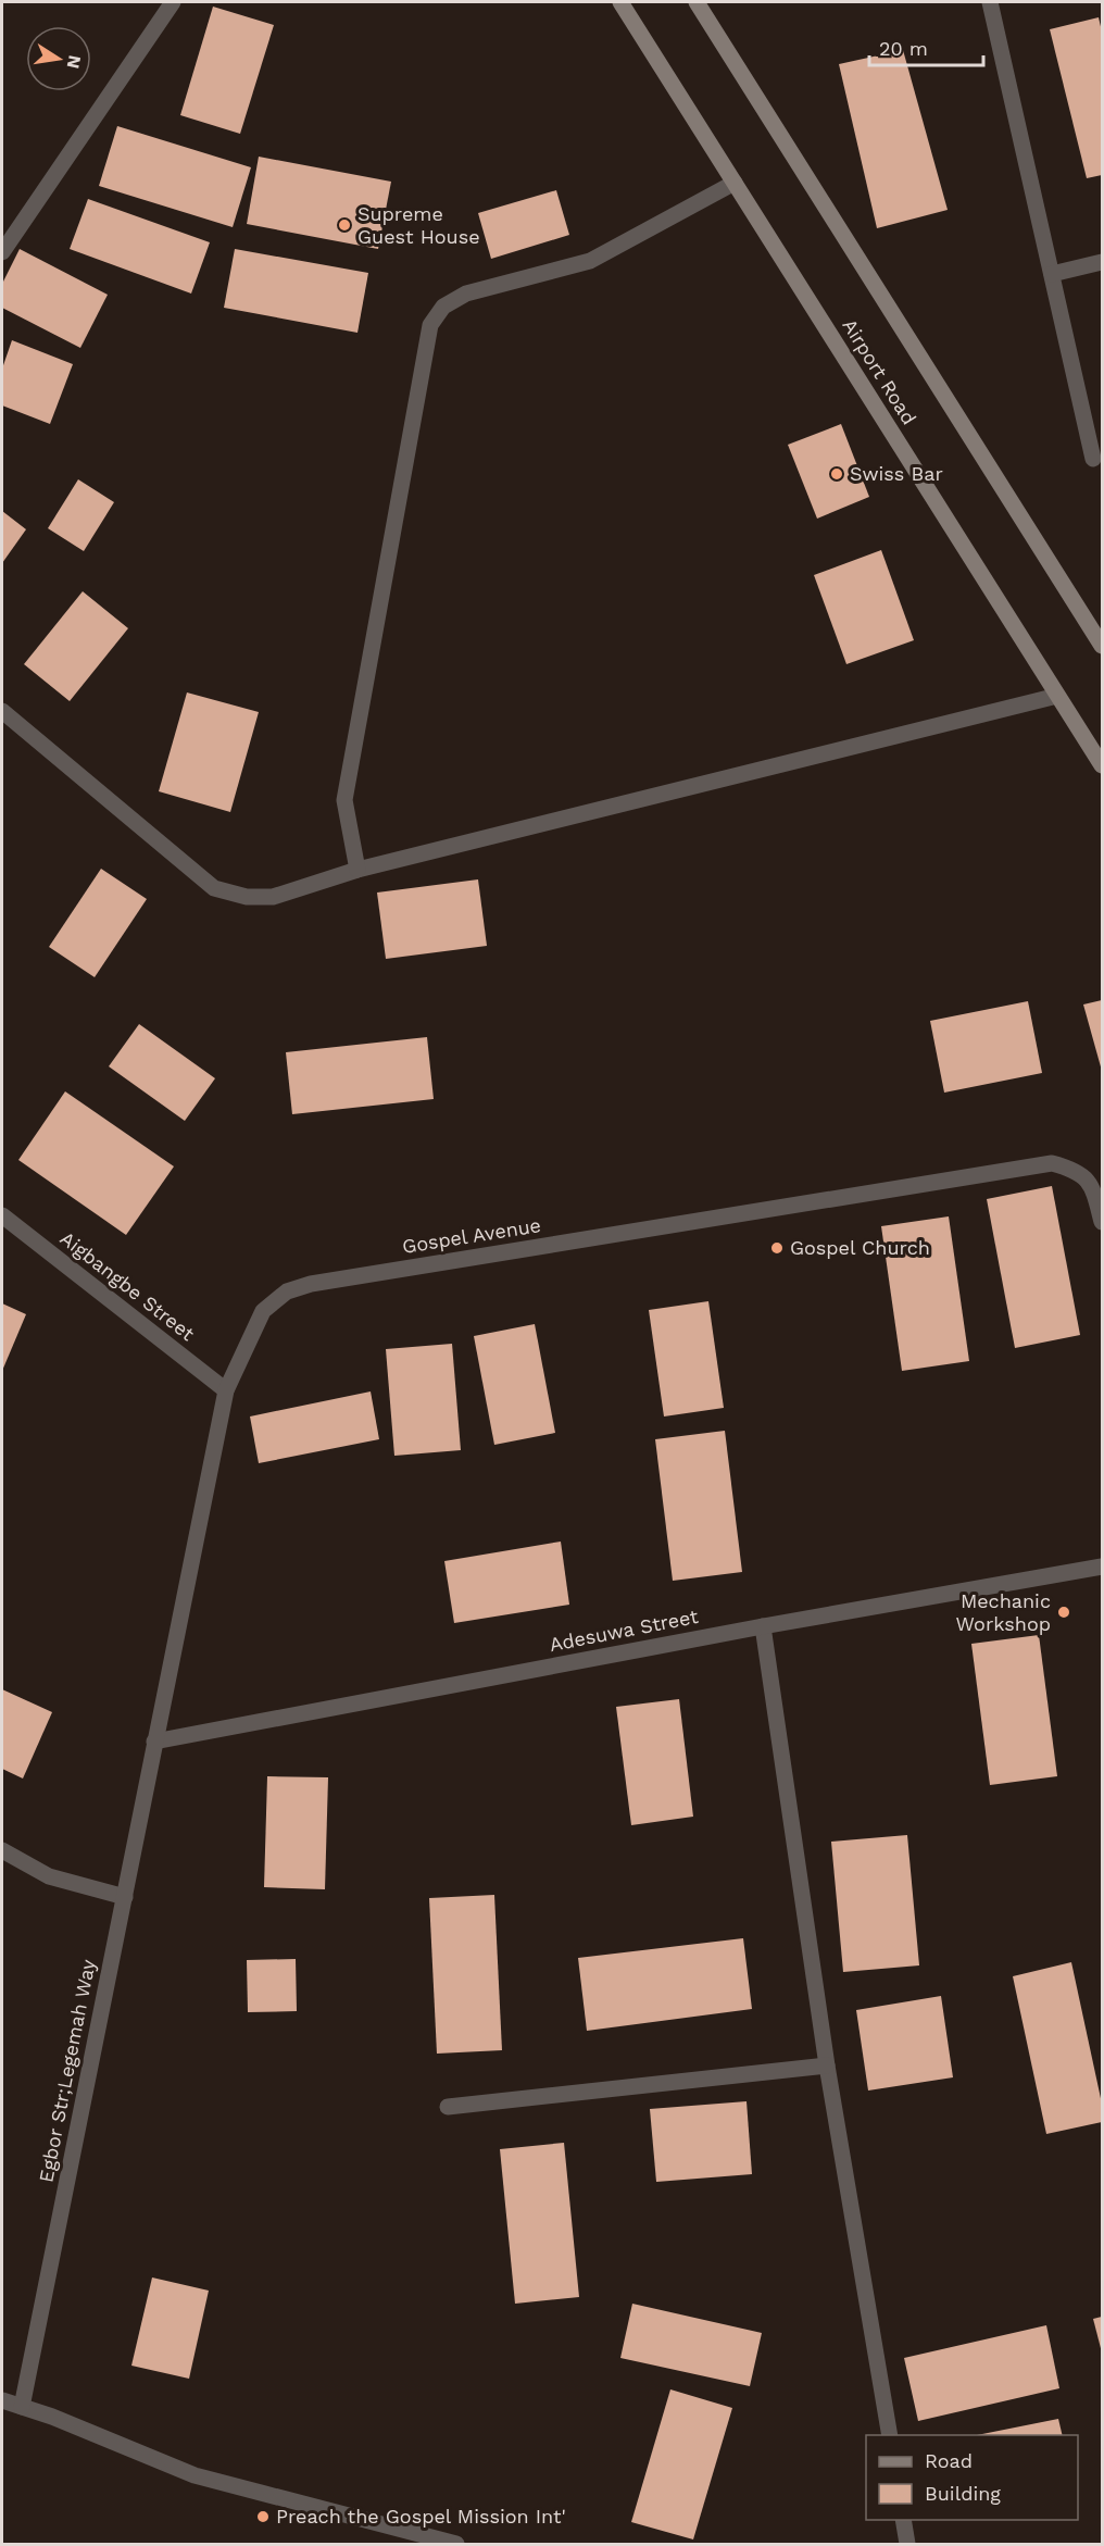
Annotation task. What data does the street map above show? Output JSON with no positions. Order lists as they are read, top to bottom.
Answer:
{
  "streets": {
    "main road": ["Airport Road"],
    "street": [
      "Gospel Avenue",
      "Aigbangbe Street",
      "Adesuwa Street",
      "Egbor Str;Legemah Way"
    ]
  },
  "crossings": [
    ["Gospel Avenue", "Aigbangbe Street"],
    ["Gospel Avenue", "Adesuwa Street"],
    ["Gospel Avenue", "Egbor Str;Legemah Way"],
    ["Adesuwa Street", "Egbor Str;Legemah Way"]
  ],
  "places": [
    "Supreme Guest House",
    "Swiss Bar",
    "Gospel Church",
    "Mechanic Workshop",
    "Preach the Gospel Mission Int'"
  ],
  "legend": ["Road", "Building"],
  "scale_bar": "20 m",
  "north": "right"
}
